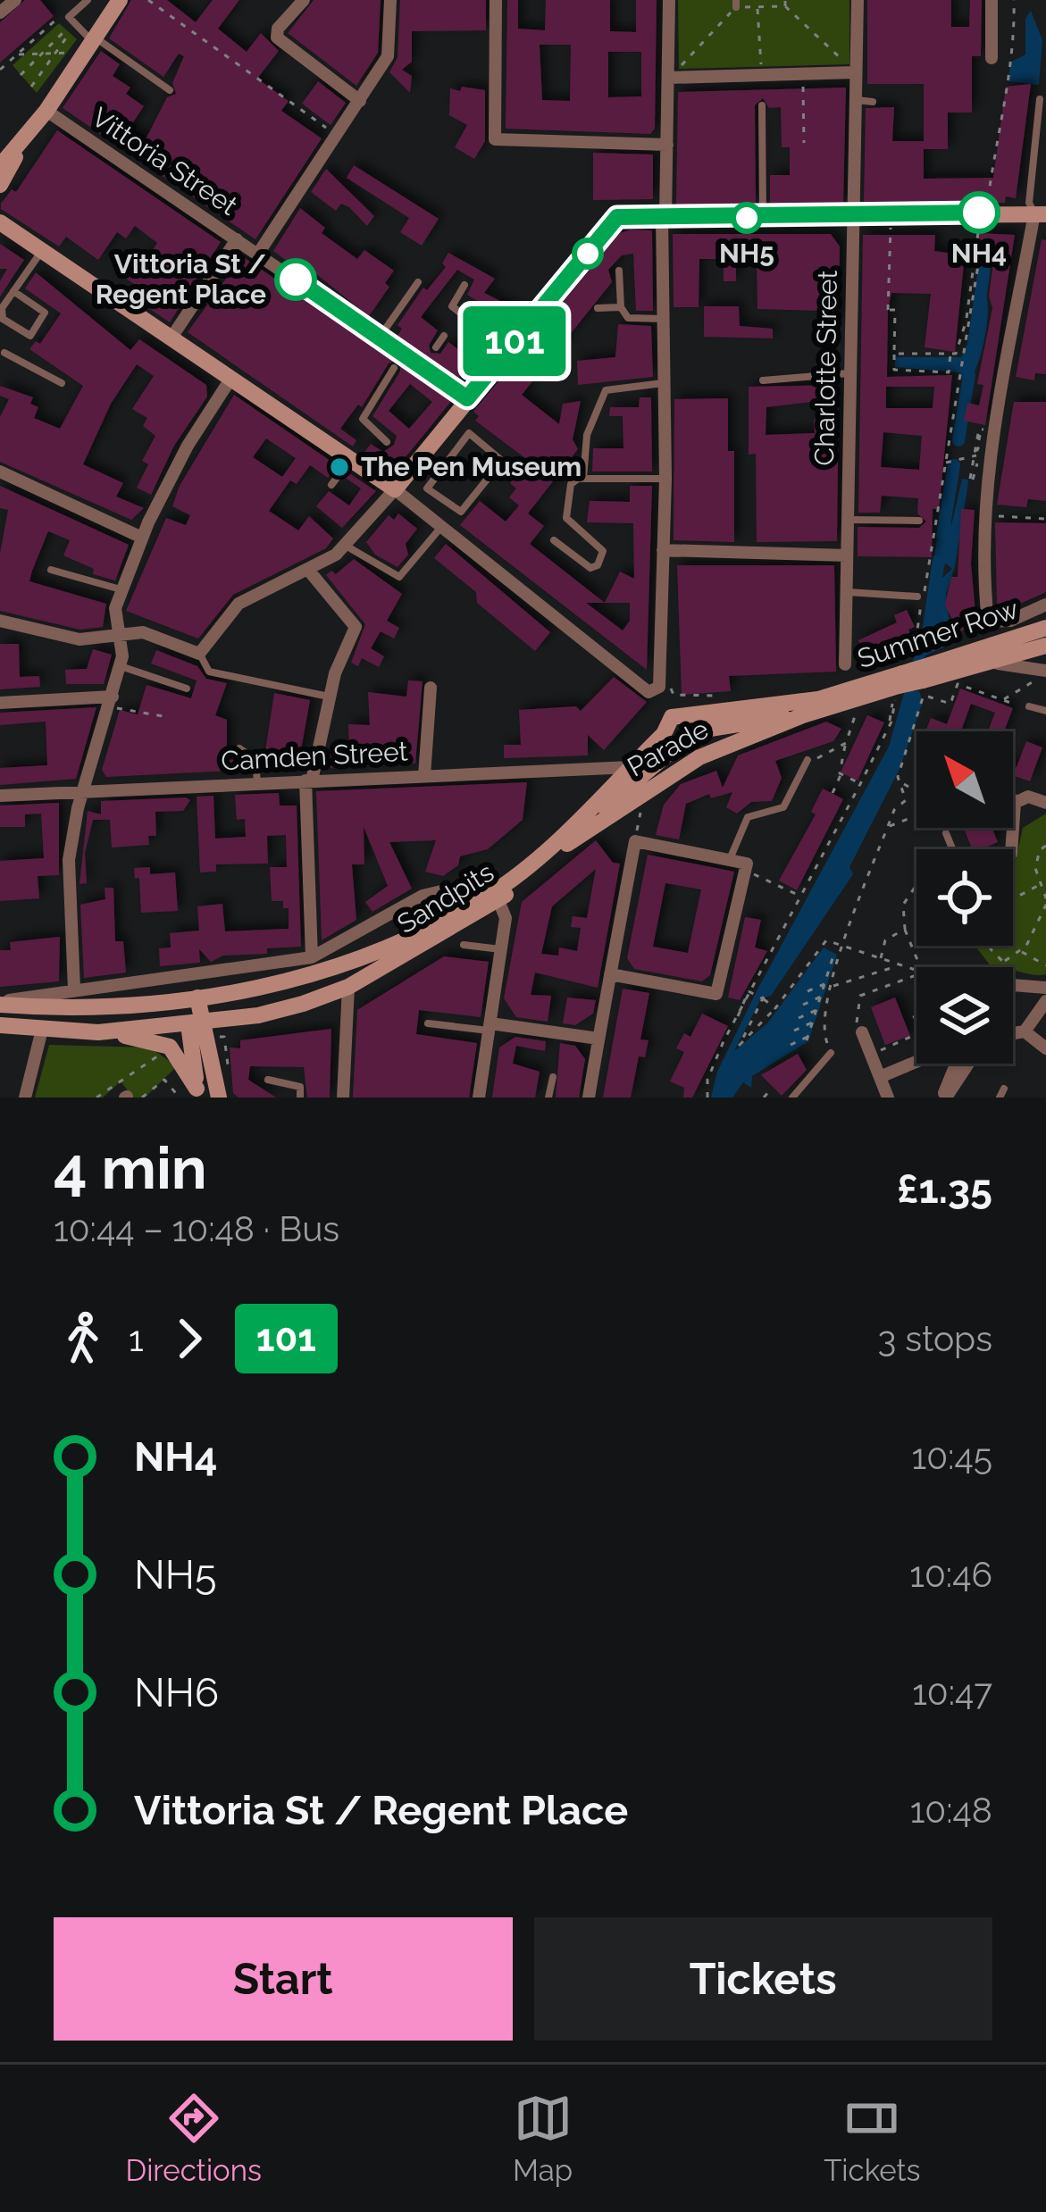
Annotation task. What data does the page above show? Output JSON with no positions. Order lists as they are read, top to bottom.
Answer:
{
  "streets": {
    "main road": ["Summer Row", "Parade", "Sandpits"],
    "street": ["Vittoria Street", "Charlotte Street", "Camden Street"]
  },
  "crossings": [
    ["Summer Row", "Parade"],
    ["Parade", "Sandpits"],
    ["Camden Street", "Sandpits"]
  ],
  "places": [
    "NH4",
    "NH5",
    "Vittoria St / Regent Place",
    "The Pen Museum"
  ],
  "lines": ["bus line 101"],
  "north": "top left",
  "page": {
    "on_map": "101",
    "heading": ["4 min", "10:44 – 10:48 · Bus", "£1.35"],
    "legs": ["1", "101", "3 stops"],
    "list": [
      {
        "name": "NH4",
        "value": "10:45"
      },
      {
        "name": "NH5",
        "value": "10:46"
      },
      {
        "name": "NH6",
        "value": "10:47"
      },
      {
        "name": "Vittoria St / Regent Place",
        "value": "10:48"
      }
    ],
    "buttons": ["Start", "Tickets"],
    "tabs": ["Directions", "Map", "Tickets"]
  }
}
